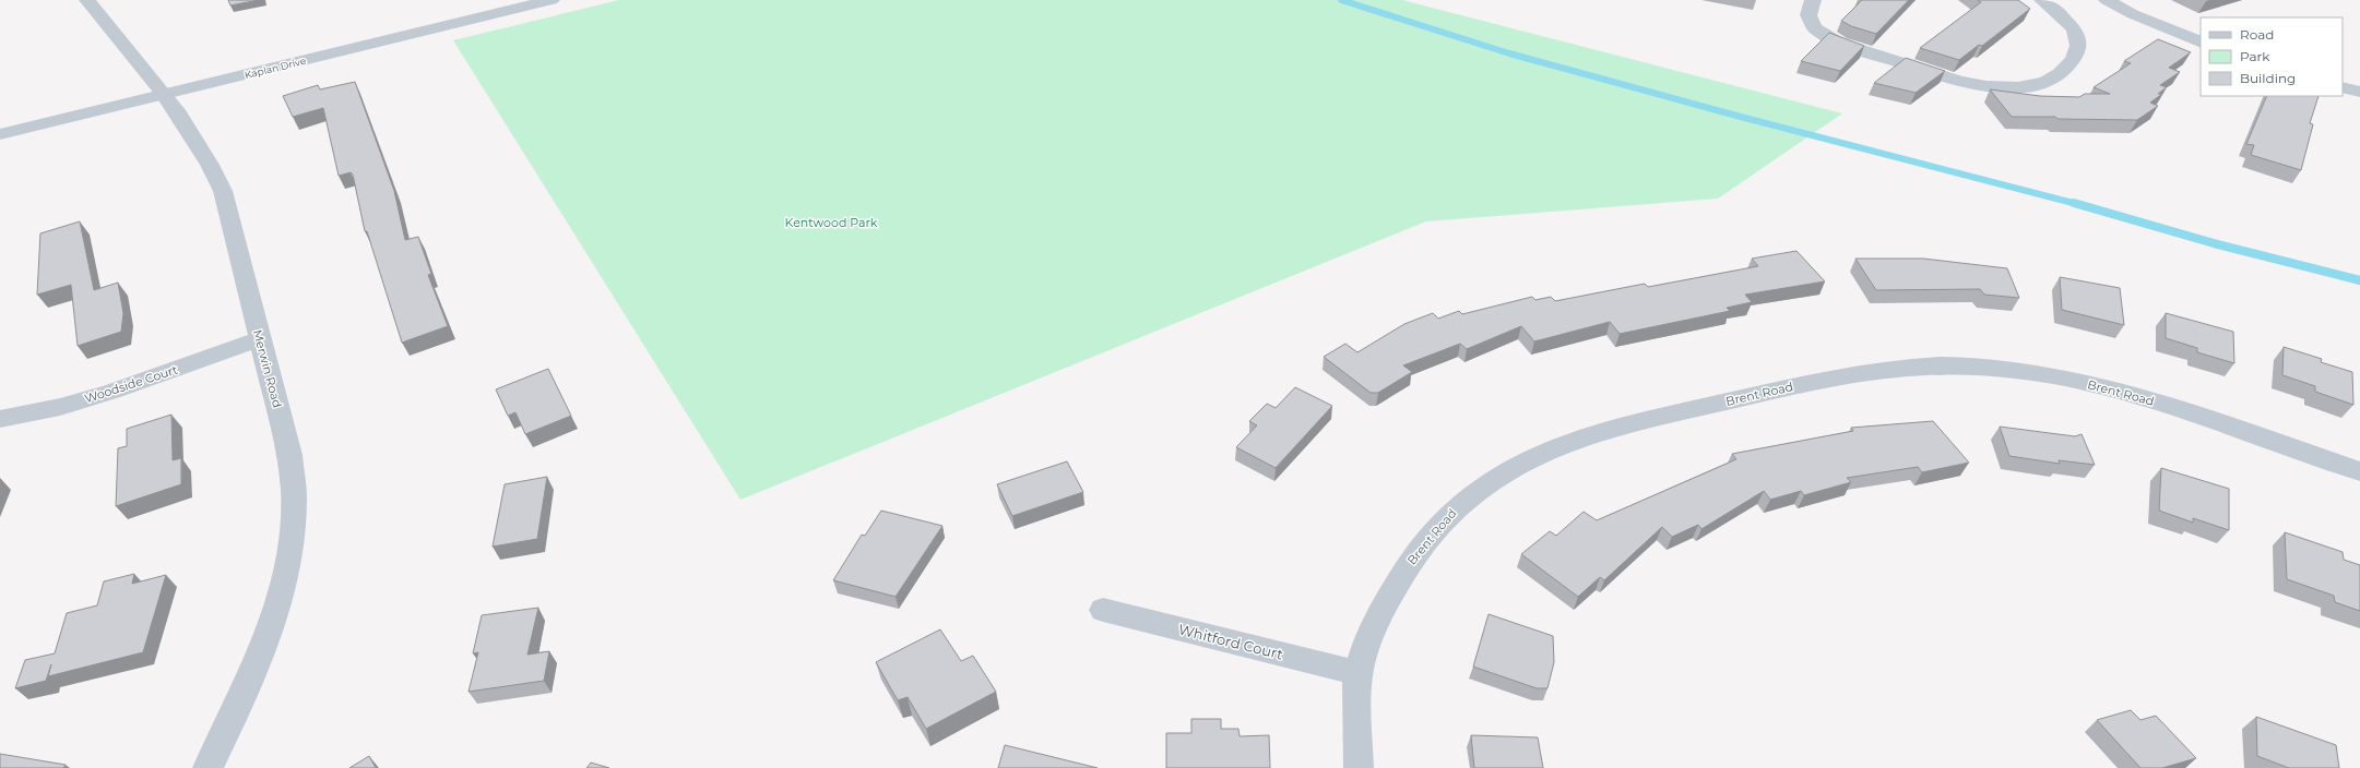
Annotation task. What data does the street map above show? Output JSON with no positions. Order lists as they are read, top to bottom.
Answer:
{
  "streets": {
    "street": [
      "Kaplan Drive",
      "Merwin Road",
      "Woodside Court",
      "Brent Road",
      "Whitford Court"
    ]
  },
  "crossings": [
    ["Kaplan Drive", "Merwin Road"],
    ["Merwin Road", "Woodside Court"],
    ["Brent Road", "Whitford Court"]
  ],
  "parks": ["Kentwood Park"],
  "legend": ["Road", "Park", "Building"]
}
